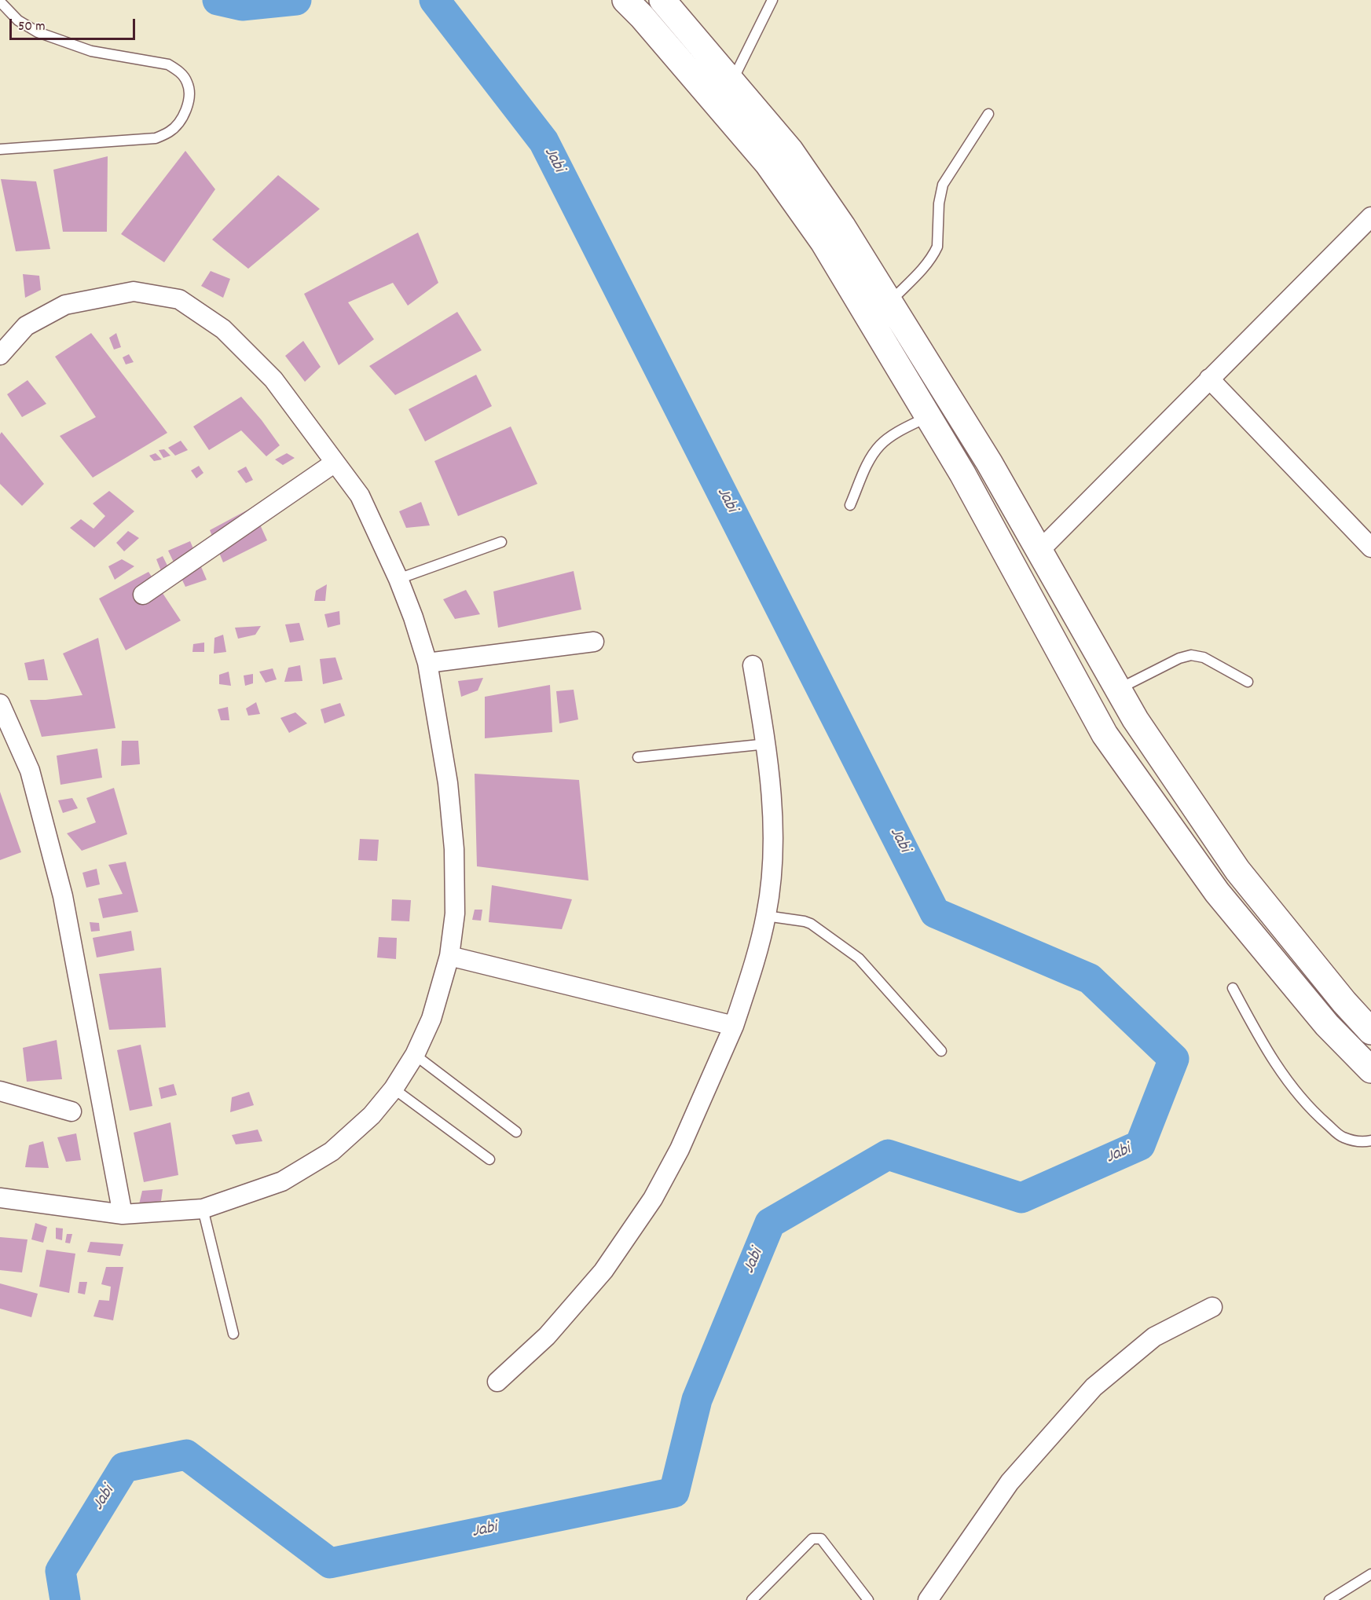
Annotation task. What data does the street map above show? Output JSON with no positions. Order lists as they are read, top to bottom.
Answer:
{
  "water": ["Jabi"],
  "scale_bar": "50 m"
}
